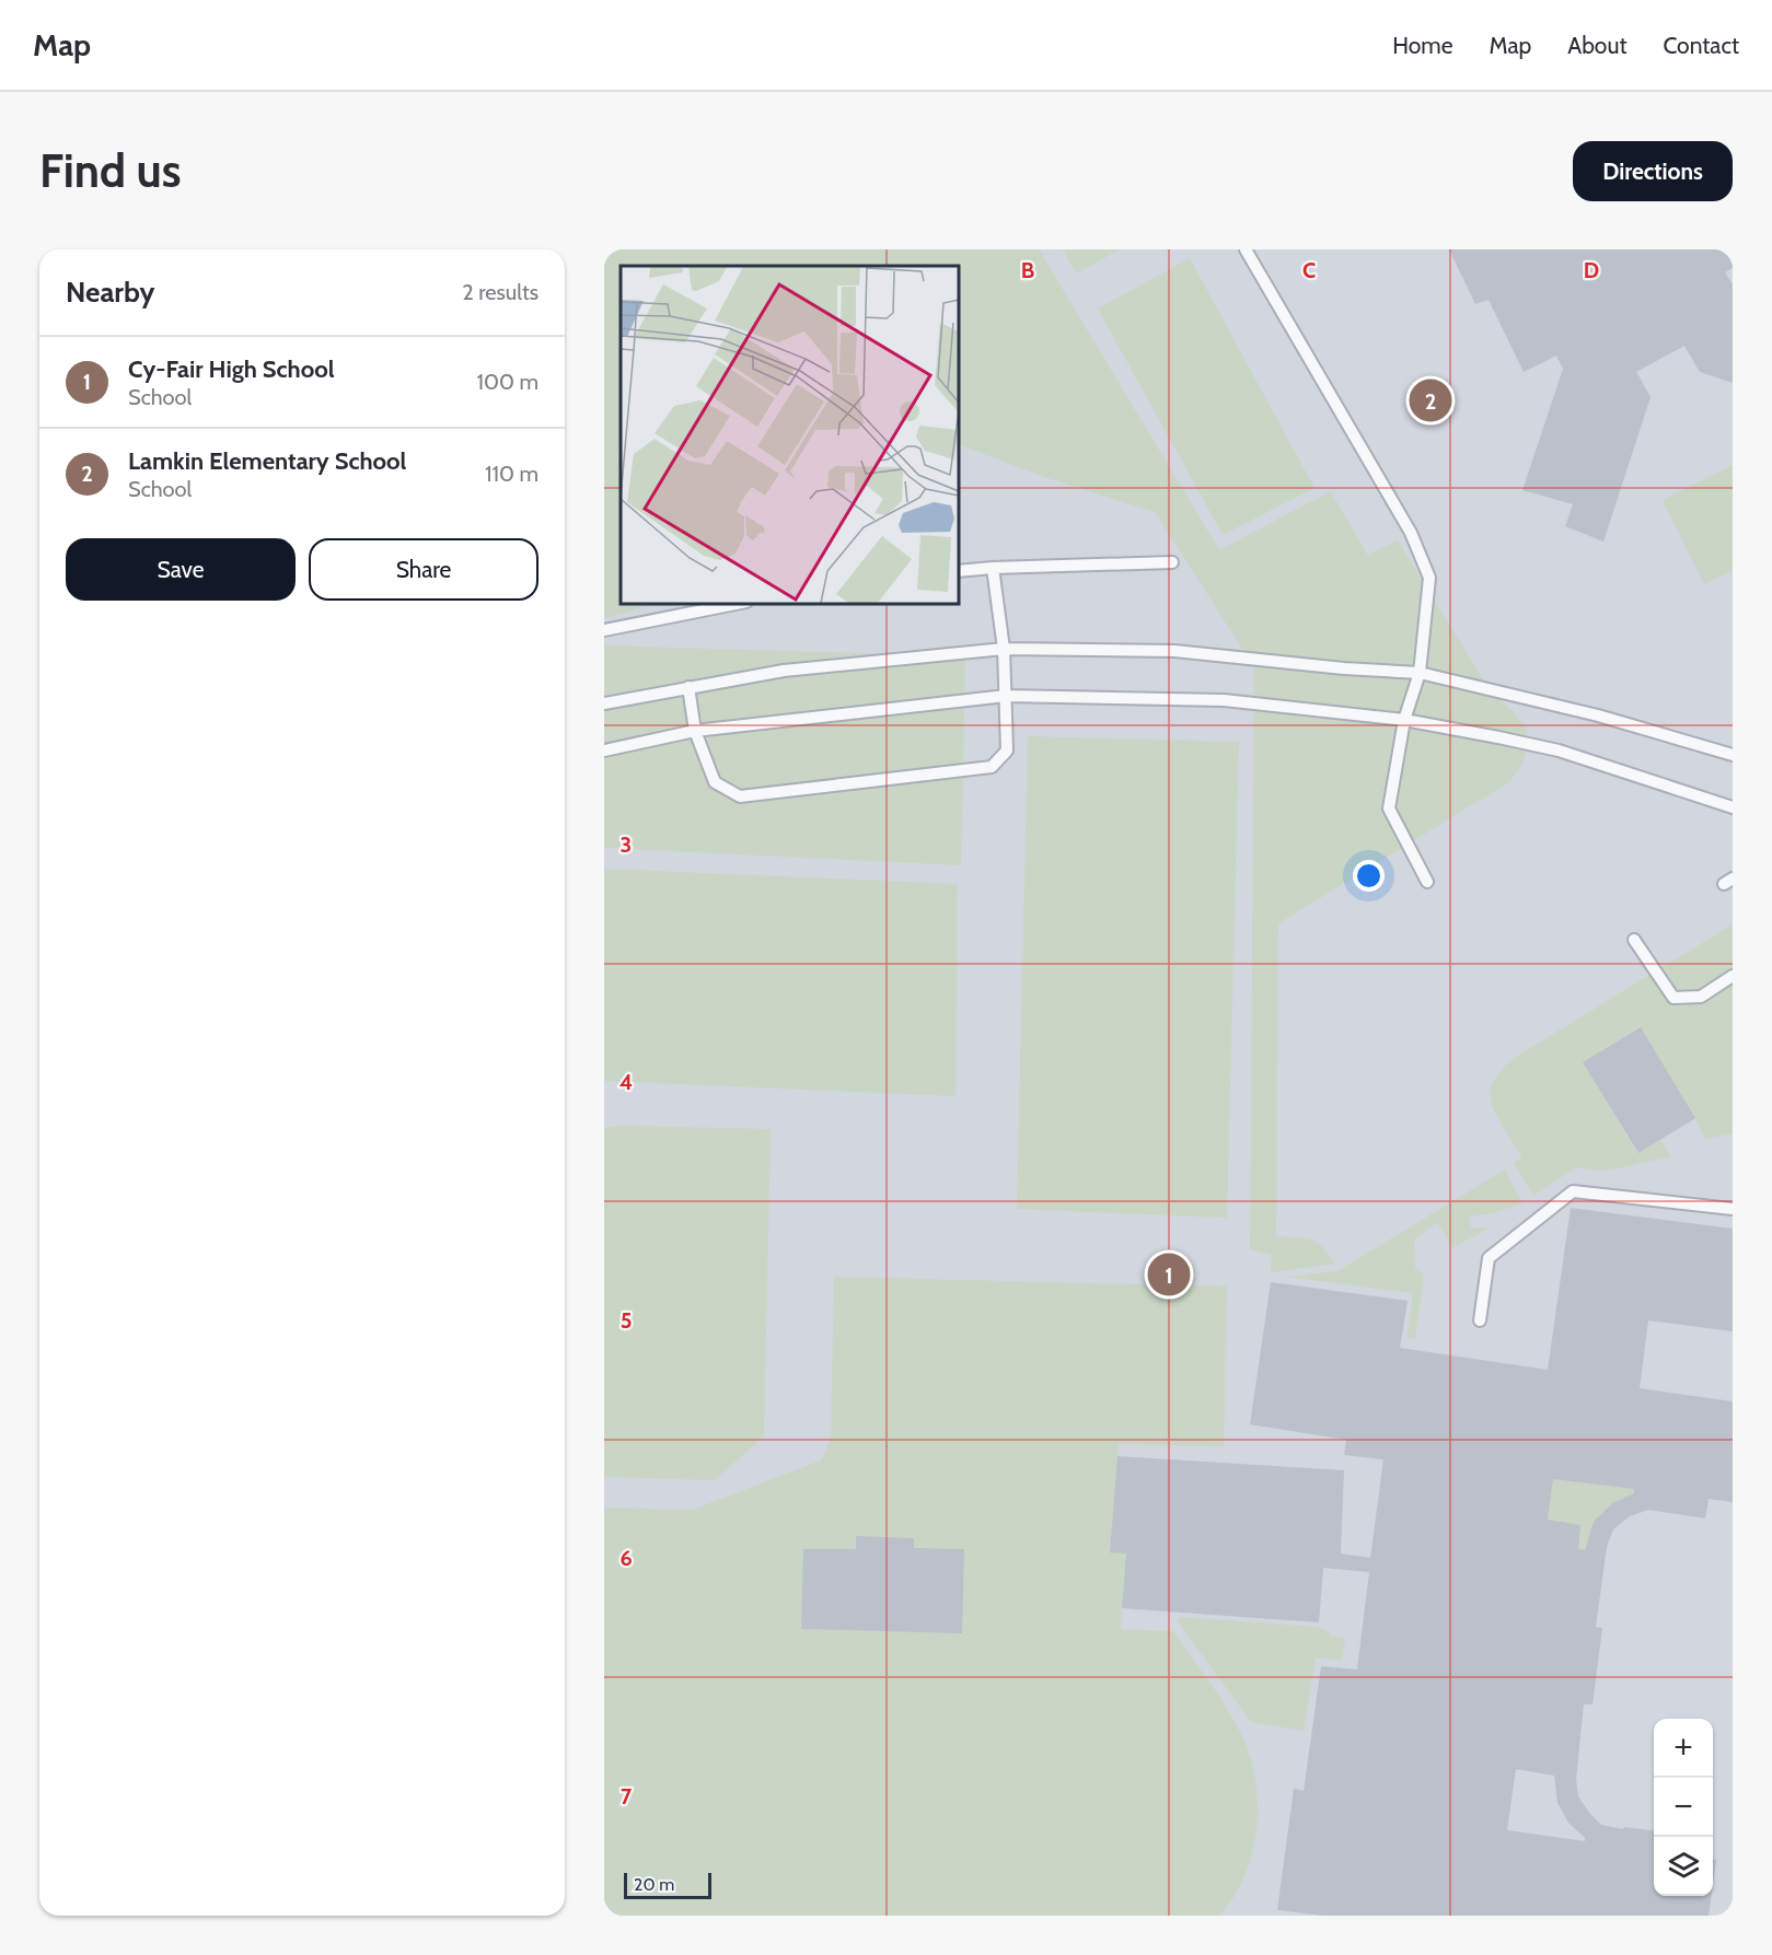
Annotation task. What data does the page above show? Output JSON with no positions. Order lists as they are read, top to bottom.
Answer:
{
  "scale_bar": "20 m",
  "page": {
    "header": "Map",
    "nav": [
      "Home",
      "Map",
      "About",
      "Contact"
    ],
    "buttons": [
      "Directions",
      ["Save", "Share"]
    ],
    "title": "Find us",
    "heading": ["Nearby", "2 results"],
    "list": [
      {
        "mark": "1",
        "name": "Cy-Fair High School",
        "note": "School",
        "value": "100 m"
      },
      {
        "mark": "2",
        "name": "Lamkin Elementary School",
        "note": "School",
        "value": "110 m"
      }
    ],
    "pins": ["2", "1"],
    "map_buttons": ["+", "−"],
    "scale": "20 m"
  },
  "grid": {
    "columns": ["B", "C", "D"],
    "rows": [
      "3",
      "4",
      "5",
      "6",
      "7"
    ]
  }
}
